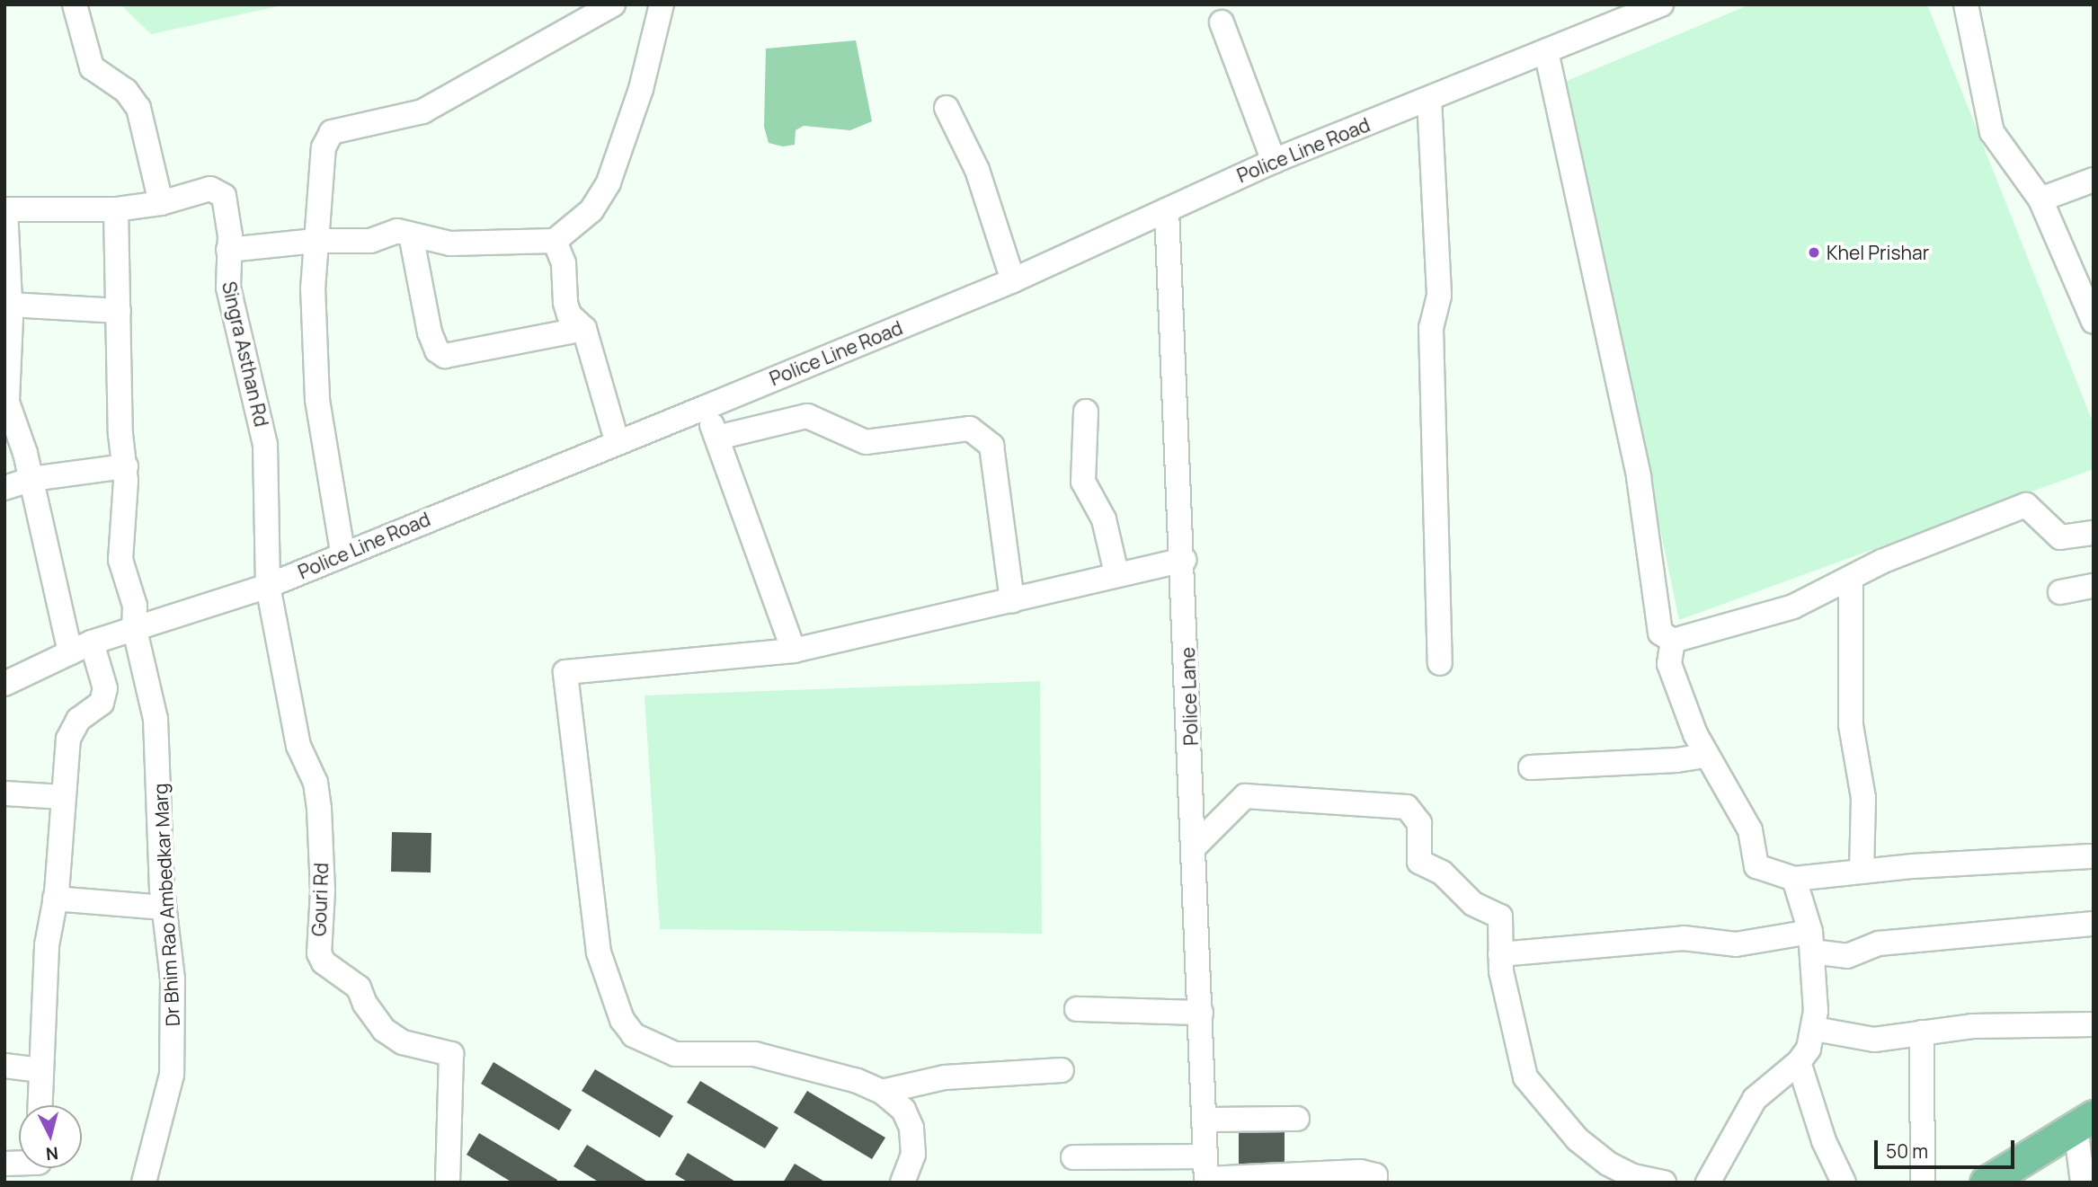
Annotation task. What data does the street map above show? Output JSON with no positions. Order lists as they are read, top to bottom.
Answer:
{
  "streets": {
    "street": [
      "Police Line Road",
      "Singra Asthan Rd",
      "Police Lane",
      "Gouri Rd",
      "Dr Bhim Rao Ambedkar Marg"
    ]
  },
  "crossings": [
    ["Police Line Road", "Singra Asthan Rd"],
    ["Police Line Road", "Police Lane"],
    ["Police Line Road", "Gouri Rd"],
    ["Police Line Road", "Dr Bhim Rao Ambedkar Marg"],
    ["Singra Asthan Rd", "Gouri Rd"],
    ["Singra Asthan Rd", "Dr Bhim Rao Ambedkar Marg"]
  ],
  "places": ["Khel Prishar"],
  "scale_bar": "50 m",
  "north": "bottom"
}
